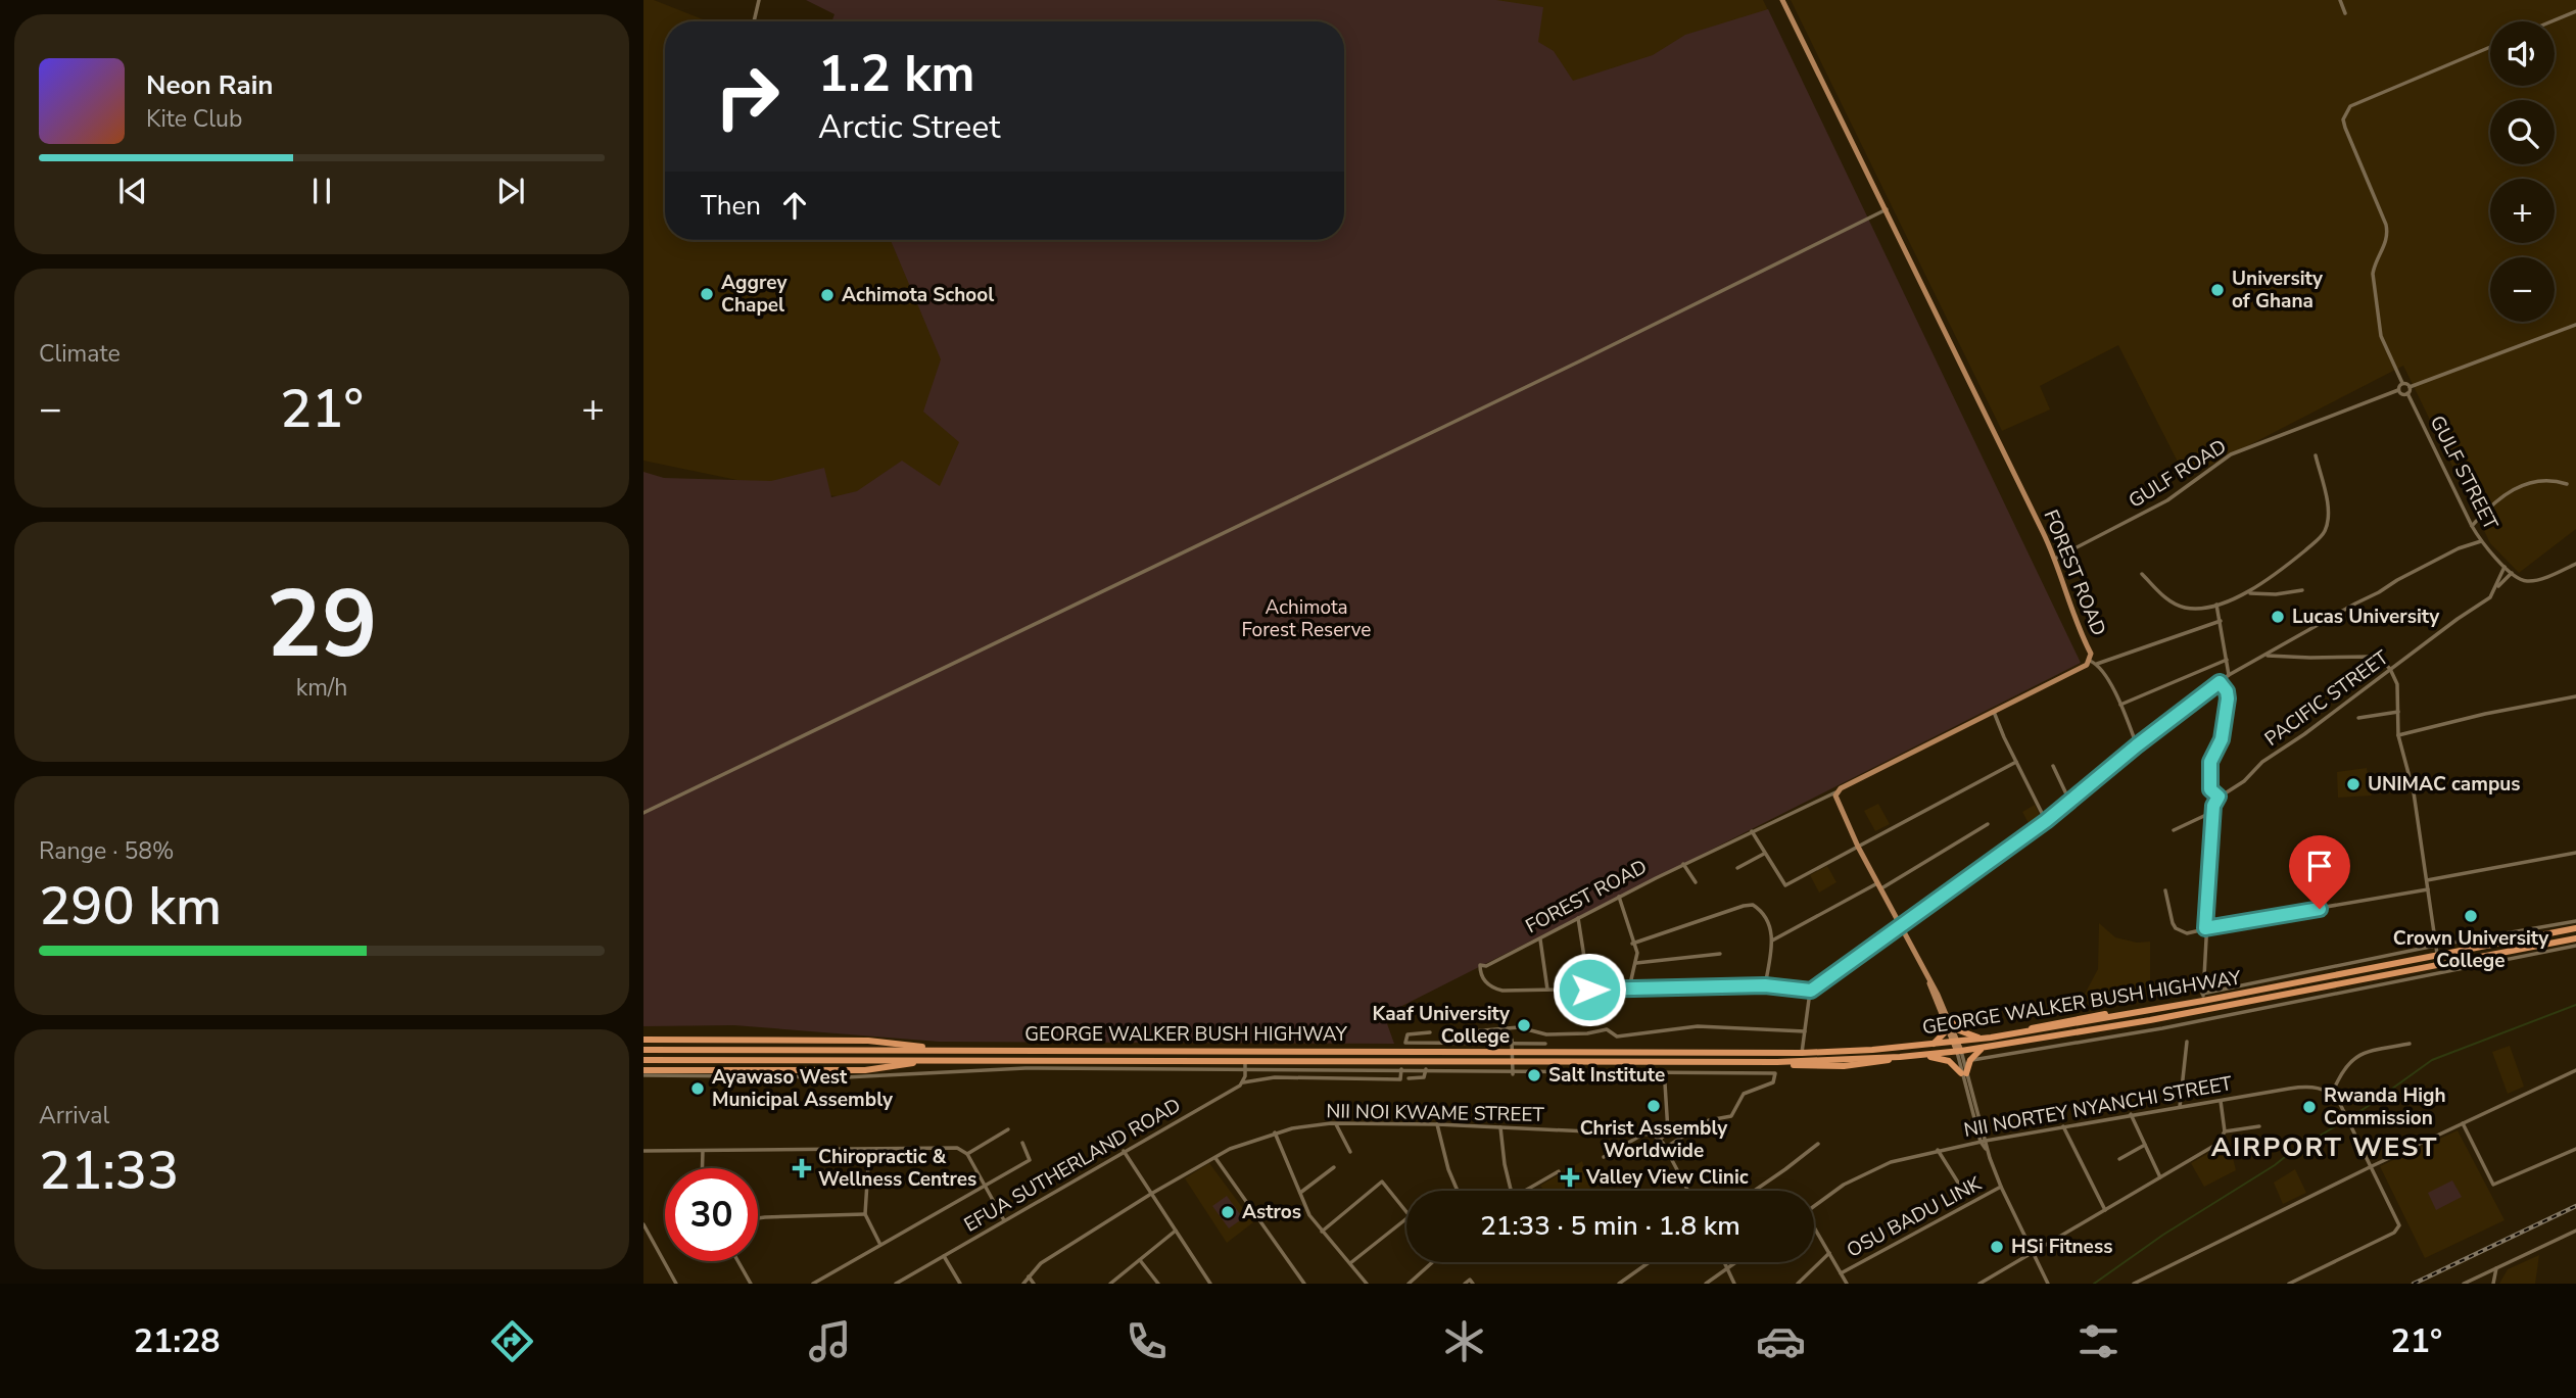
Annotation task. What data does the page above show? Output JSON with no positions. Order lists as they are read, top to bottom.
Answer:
{
  "streets": {
    "highway": ["GEORGE WALKER BUSH HIGHWAY"],
    "main road": ["FOREST ROAD"],
    "street": [
      "GULF STREET",
      "GULF ROAD",
      "PACIFIC STREET",
      "NII NORTEY NYANCHI STREET",
      "NII NOI KWAME STREET",
      "EFUA SUTHERLAND ROAD",
      "OSU BADU LINK"
    ]
  },
  "crossings": [
    ["GULF STREET", "PACIFIC STREET"],
    ["GULF ROAD", "FOREST ROAD"]
  ],
  "districts": ["AIRPORT WEST"],
  "parks": ["Achimota Forest Reserve"],
  "places": {
    "other": [
      "University of Ghana",
      "Aggrey Chapel",
      "Achimota School",
      "Lucas University",
      "UNIMAC campus",
      "Crown University College",
      "Kaaf University College",
      "Salt Institute",
      "Ayawaso West Municipal Assembly",
      "Christ Assembly Worldwide",
      "Rwanda High Commission",
      "Astros",
      "HSi Fitness"
    ],
    "health": ["Chiropractic & Wellness Centres", "Valley View Clinic"]
  },
  "page": {
    "map_buttons": ["+", "−"],
    "turn": ["1.2 km", "Arctic Street"],
    "song": ["Neon Rain", "Kite Club"],
    "then": "Then",
    "tile": [
      "Climate",
      ["29", "km/h"],
      ["Range · 58%", "290 km"],
      ["Arrival", "21:33"]
    ],
    "heat": ["−", "21°", "+"],
    "limit": "30",
    "trip": "21:33 · 5 min · 1.8 km",
    "tabs": ["21:28", "21°"]
  }
}
